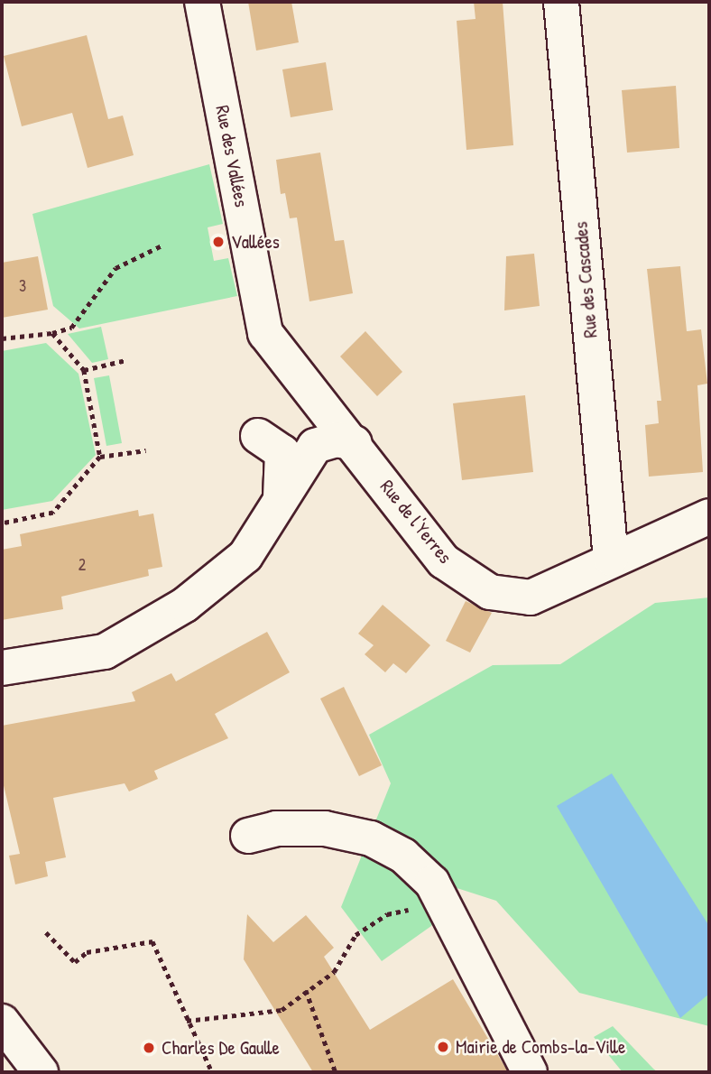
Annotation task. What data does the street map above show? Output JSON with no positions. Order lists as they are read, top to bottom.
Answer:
{
  "streets": {
    "street": ["Rue des Vallées", "Rue des Cascades", "Rue de l'Yerres"]
  },
  "crossings": [
    ["Rue des Vallées", "Rue de l'Yerres"],
    ["Rue des Cascades", "Rue de l'Yerres"]
  ],
  "places": ["Vallées", "Mairie de Combs-la-Ville", "Charles De Gaulle"],
  "house_numbers": ["3", "2"]
}
